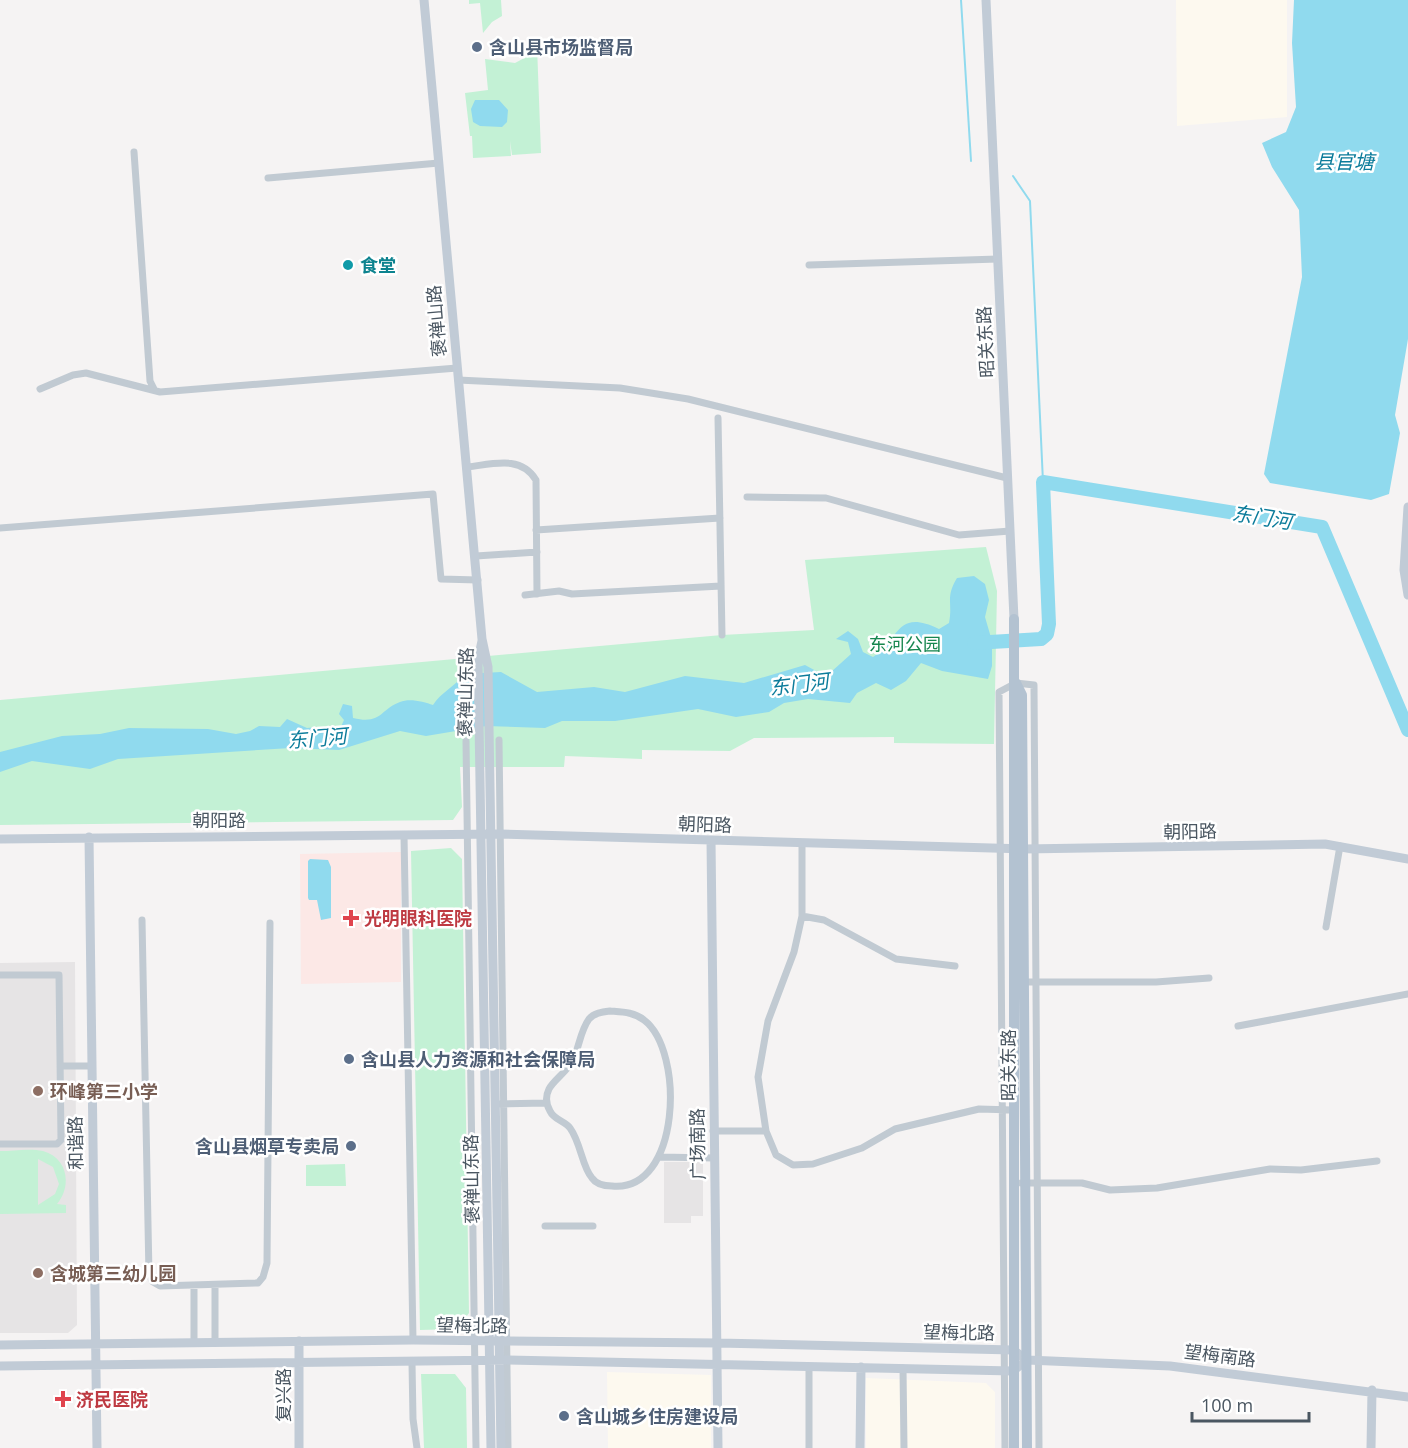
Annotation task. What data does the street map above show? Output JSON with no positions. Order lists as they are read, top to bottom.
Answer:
{
  "streets": {
    "main road": [
      "褒禅山路",
      "昭关东路",
      "褒禅山东路",
      "朝阳路",
      "和谐路",
      "广场南路",
      "望梅北路",
      "望梅南路",
      "复兴路"
    ]
  },
  "crossings": [
    ["褒禅山路", "褒禅山东路"],
    ["昭关东路", "朝阳路"],
    ["昭关东路", "望梅北路"],
    ["昭关东路", "望梅南路"],
    ["褒禅山东路", "朝阳路"],
    ["褒禅山东路", "望梅北路"],
    ["朝阳路", "和谐路"],
    ["朝阳路", "广场南路"],
    ["和谐路", "望梅北路"],
    ["广场南路", "望梅北路"],
    ["望梅北路", "望梅南路"],
    ["望梅北路", "复兴路"]
  ],
  "water": ["县官塘", "东门河"],
  "parks": ["东河公园"],
  "places": {
    "other": [
      "含山县市场监督局",
      "食堂",
      "含山县人力资源和社会保障局",
      "环峰第三小学",
      "含山县烟草专卖局",
      "含城第三幼儿园",
      "含山城乡住房建设局"
    ],
    "health": ["光明眼科医院", "济民医院"]
  },
  "scale_bar": "100 m"
}
